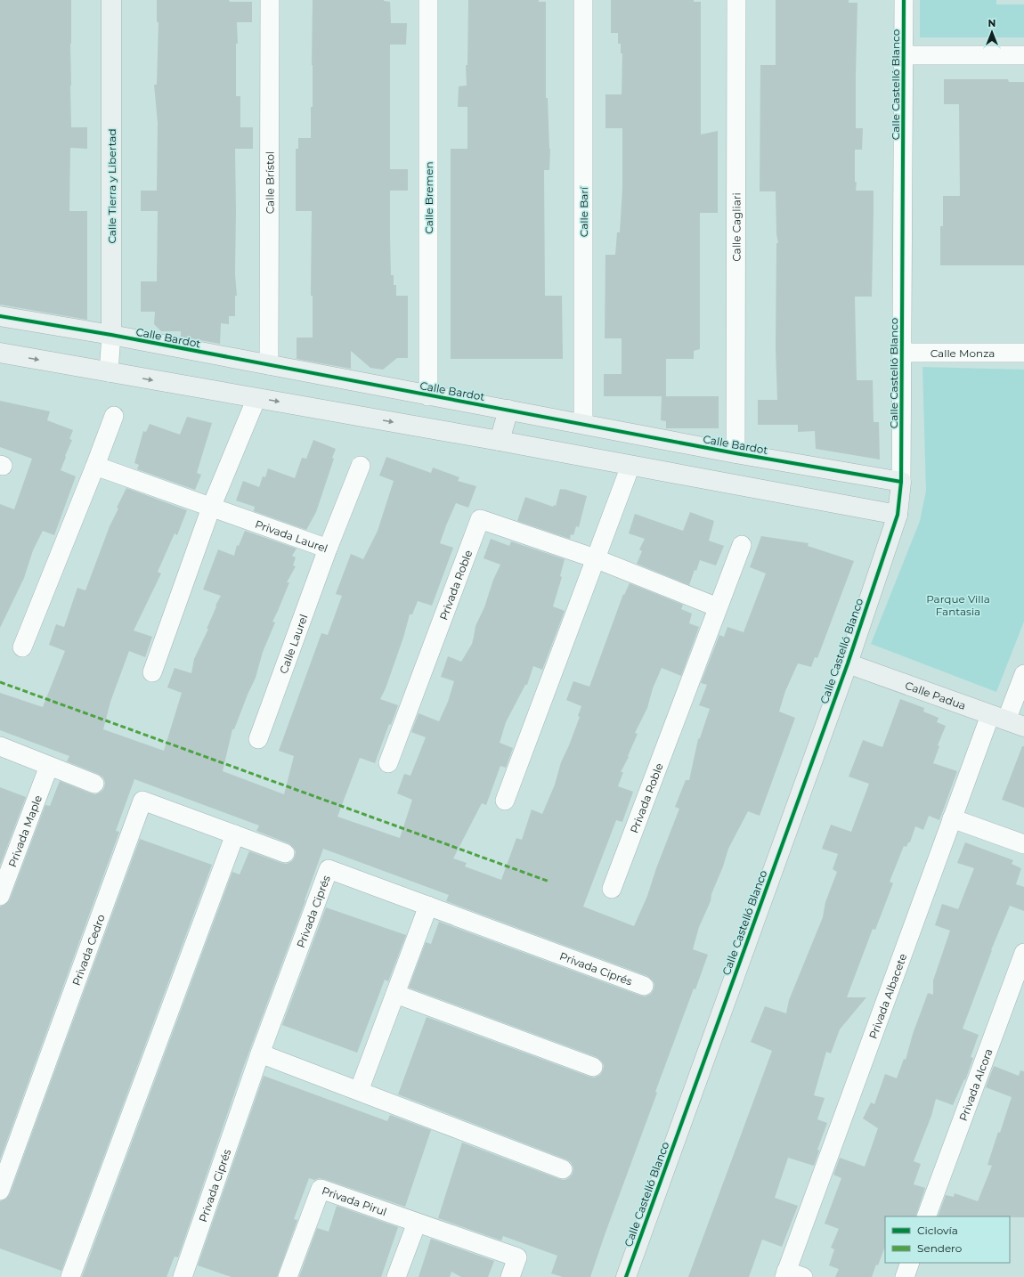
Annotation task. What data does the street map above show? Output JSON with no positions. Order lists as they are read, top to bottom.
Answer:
{
  "streets": {
    "street": [
      "Calle Castelló Blanco",
      "Calle Brístol",
      "Calle Tierra y Libertad",
      "Calle Bremen",
      "Calle Barí",
      "Calle Cagliari",
      "Calle Bardot",
      "Calle Monza",
      "Privada Laurel",
      "Privada Roble",
      "Calle Laurel",
      "Calle Padua",
      "Privada Maple",
      "Privada Ciprés",
      "Privada Cedro",
      "Privada Albacete",
      "Privada Alcora",
      "Privada Pirul"
    ]
  },
  "crossings": [
    ["Calle Castelló Blanco", "Calle Bardot"],
    ["Calle Castelló Blanco", "Calle Monza"],
    ["Calle Castelló Blanco", "Calle Padua"],
    ["Calle Brístol", "Calle Bardot"],
    ["Calle Tierra y Libertad", "Calle Bardot"],
    ["Calle Bremen", "Calle Bardot"],
    ["Calle Barí", "Calle Bardot"],
    ["Calle Cagliari", "Calle Bardot"],
    ["Privada Laurel", "Calle Laurel"],
    ["Calle Padua", "Privada Albacete"]
  ],
  "parks": ["Parque Villa Fantasia"],
  "legend": ["Ciclovía", "Sendero"],
  "north": "top"
}
